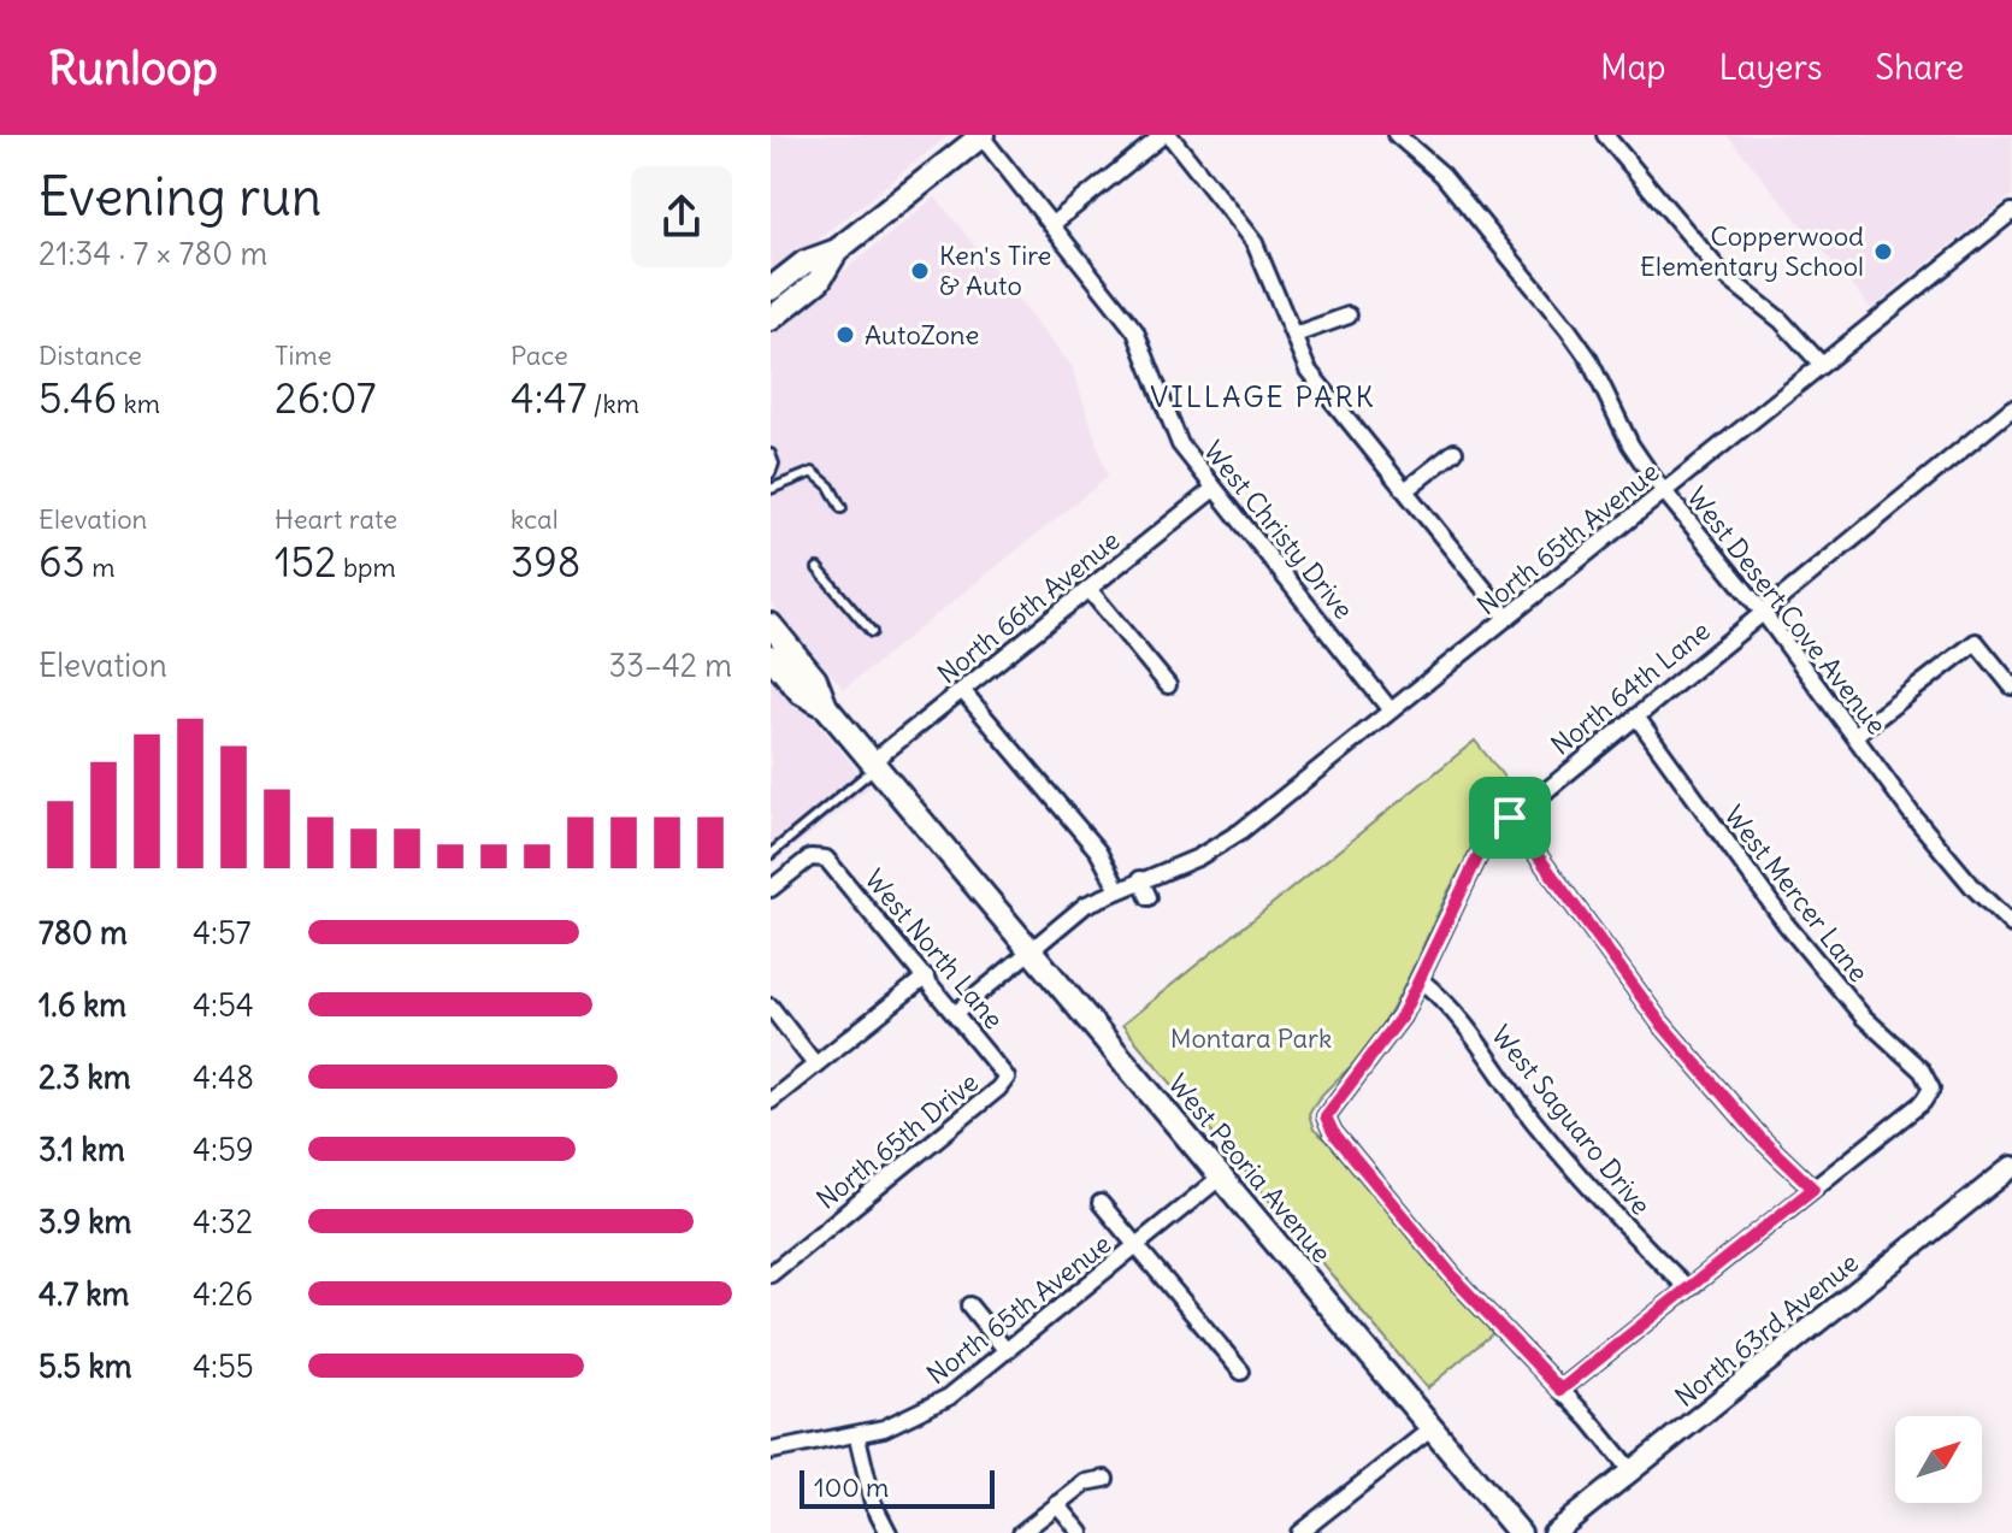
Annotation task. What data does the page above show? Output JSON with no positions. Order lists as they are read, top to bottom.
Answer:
{
  "streets": {
    "main road": ["West Peoria Avenue"],
    "street": [
      "West Christy Drive",
      "North 65th Avenue",
      "North 66th Avenue",
      "West Desert Cove Avenue",
      "North 64th Lane",
      "West Mercer Lane",
      "West North Lane",
      "West Saguaro Drive",
      "North 65th Drive",
      "North 63rd Avenue"
    ]
  },
  "crossings": [
    ["West Christy Drive", "North 65th Avenue"],
    ["West Christy Drive", "North 66th Avenue"],
    ["North 65th Avenue", "West Desert Cove Avenue"],
    ["North 65th Avenue", "West North Lane"],
    ["North 65th Avenue", "West Peoria Avenue"],
    ["North 66th Avenue", "West Peoria Avenue"],
    ["West Desert Cove Avenue", "North 64th Lane"],
    ["North 64th Lane", "West Mercer Lane"],
    ["North 64th Lane", "West Saguaro Drive"],
    ["West North Lane", "North 65th Drive"]
  ],
  "districts": ["VILLAGE PARK"],
  "parks": ["Montara Park"],
  "places": ["Copperwood Elementary School", "Ken's Tire & Auto", "AutoZone"],
  "scale_bar": "100 m",
  "north": "top right",
  "page": {
    "header": "Runloop",
    "nav": ["Map", "Layers", "Share"],
    "heading": ["Evening run", "21:34 · 7 × 780 m"],
    "stats": [
      ["Distance", "5.46 km"],
      ["Time", "26:07"],
      ["Pace", "4:47 /km"],
      ["Elevation", "63 m"],
      ["Heart rate", "152 bpm"],
      ["kcal", "398"]
    ],
    "chart": ["Elevation", "33–42 m"],
    "list": [
      {
        "name": "780 m",
        "note": "4:57"
      },
      {
        "name": "1.6 km",
        "note": "4:54"
      },
      {
        "name": "2.3 km",
        "note": "4:48"
      },
      {
        "name": "3.1 km",
        "note": "4:59"
      },
      {
        "name": "3.9 km",
        "note": "4:32"
      },
      {
        "name": "4.7 km",
        "note": "4:26"
      },
      {
        "name": "5.5 km",
        "note": "4:55"
      }
    ],
    "scale": "100 m"
  }
}
